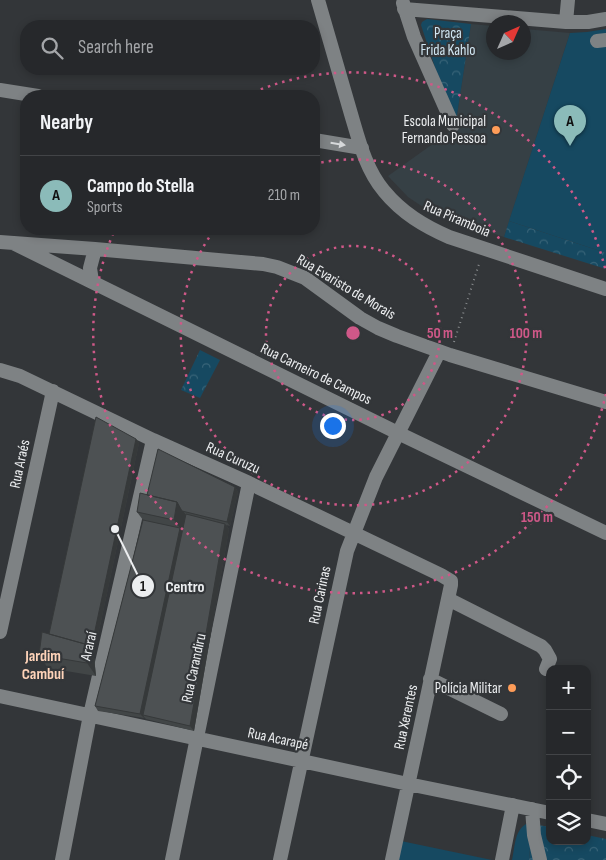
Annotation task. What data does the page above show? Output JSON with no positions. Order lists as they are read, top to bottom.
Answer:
{
  "streets": {
    "street": [
      "Rua Piramboia",
      "Rua Evaristo de Morais",
      "Rua Carneiro de Campos",
      "Rua Curuzu",
      "Rua Araés",
      "Rua Carinas",
      "Araraí",
      "Rua Carandiru",
      "Rua Xerentes",
      "Rua Acarapé"
    ]
  },
  "crossings": [
    ["Rua Evaristo de Morais", "Rua Carneiro de Campos"],
    ["Rua Evaristo de Morais", "Rua Carinas"],
    ["Rua Carneiro de Campos", "Rua Carinas"],
    ["Rua Curuzu", "Rua Araés"],
    ["Rua Curuzu", "Rua Carinas"],
    ["Rua Curuzu", "Araraí"],
    ["Rua Curuzu", "Rua Carandiru"],
    ["Rua Curuzu", "Rua Xerentes"],
    ["Rua Carinas", "Rua Acarapé"],
    ["Araraí", "Rua Acarapé"],
    ["Rua Carandiru", "Rua Acarapé"],
    ["Rua Xerentes", "Rua Acarapé"]
  ],
  "districts": ["Jardim Cambuí"],
  "parks": ["Praça Frida Kahlo"],
  "places": ["Escola Municipal Fernando Pessoa", "Centro", "Polícia Militar"],
  "north": "top right",
  "page": {
    "search": "Search here",
    "heading": "Nearby",
    "pins": "A",
    "list": [
      {
        "mark": "A",
        "name": "Campo do Stella",
        "note": "Sports",
        "value": "210 m"
      }
    ],
    "map_buttons": ["+", "−"]
  },
  "rings": ["50 m", "100 m", "150 m"]
}
